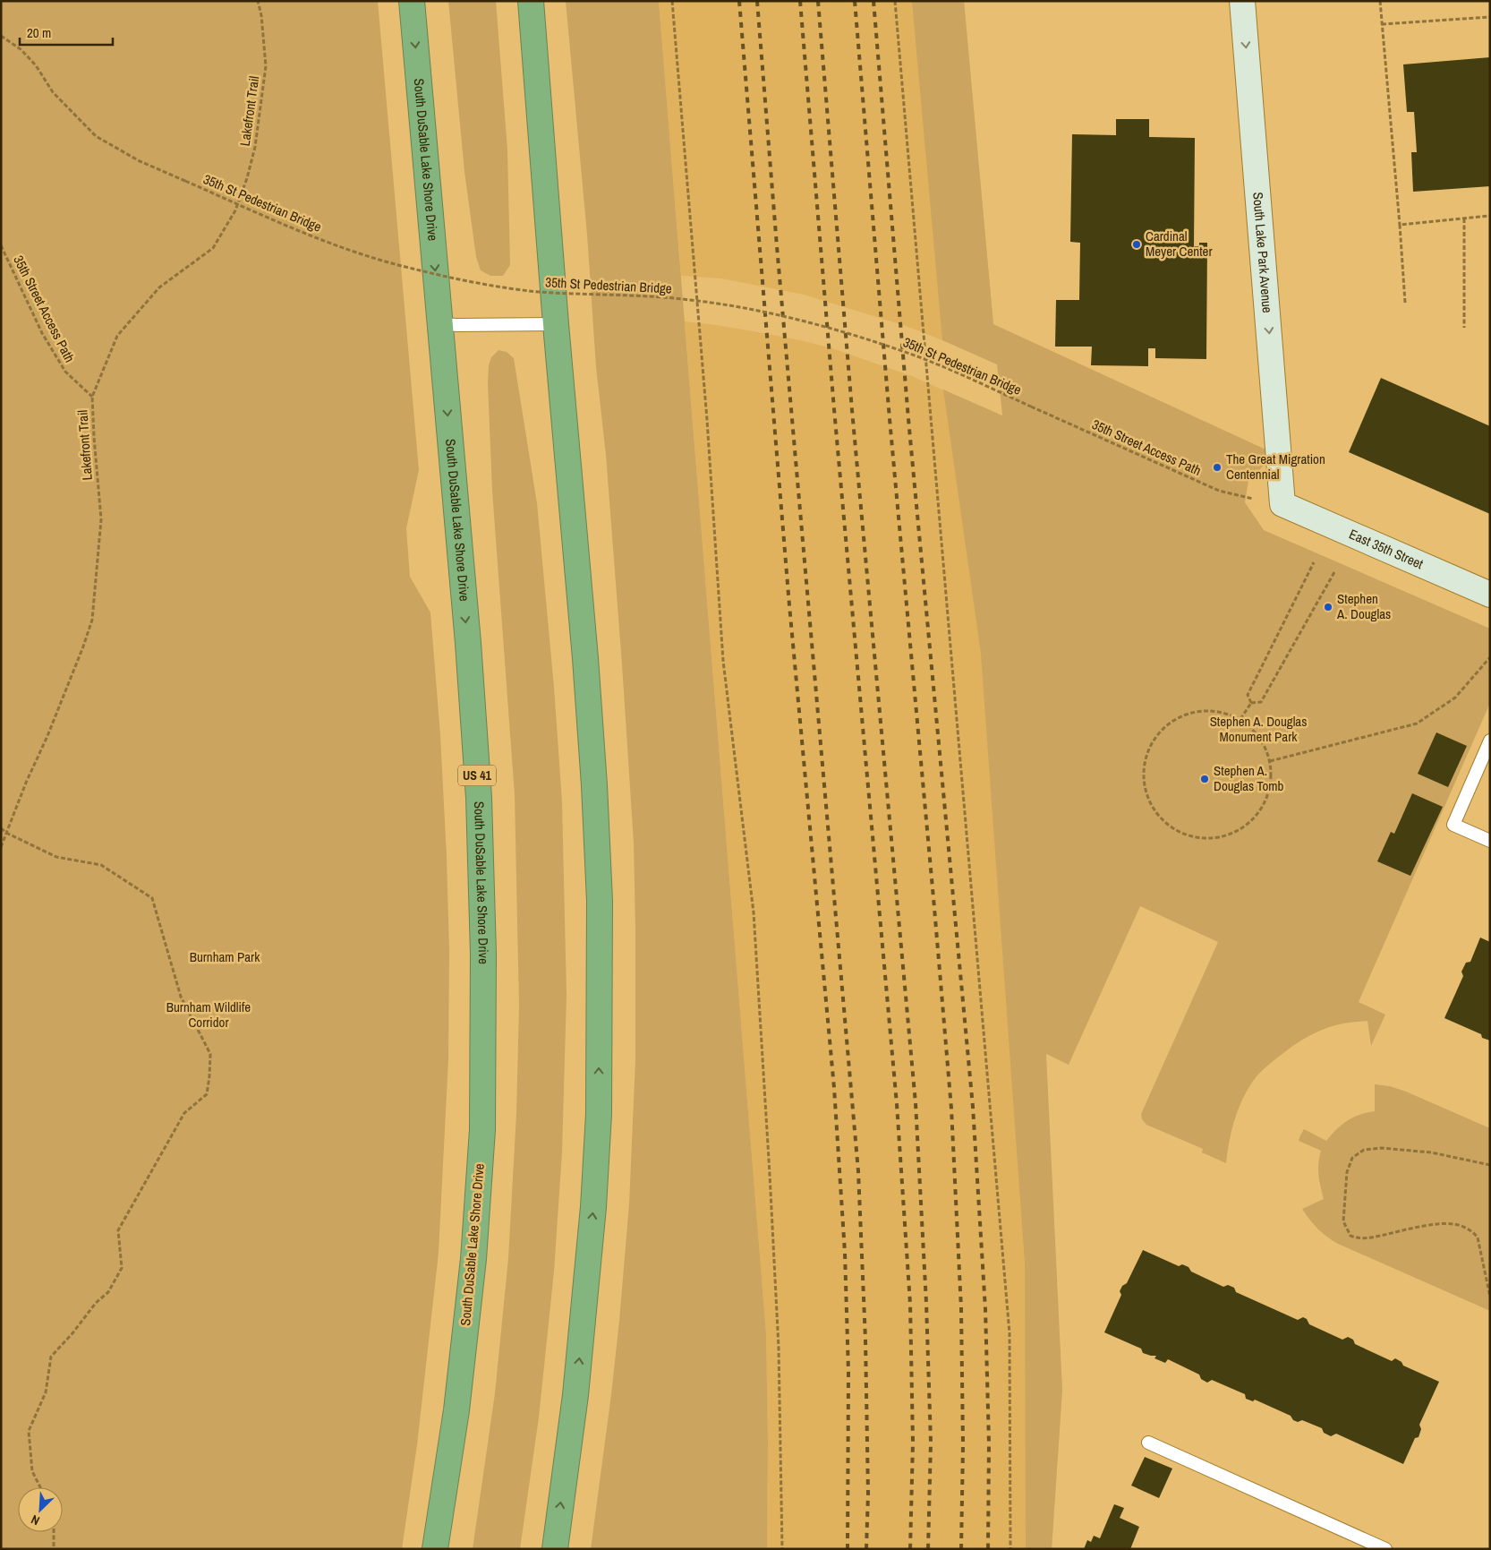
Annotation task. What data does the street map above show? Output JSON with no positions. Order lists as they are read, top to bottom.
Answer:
{
  "streets": {
    "highway": ["South DuSable Lake Shore Drive", "US 41"],
    "street": ["South Lake Park Avenue", "East 35th Street"],
    "path": ["Lakefront Trail", "35th St Pedestrian Bridge", "35th Street Access Path"]
  },
  "crossings": [
    ["Lakefront Trail", "35th Street Access Path"],
    ["35th St Pedestrian Bridge", "35th Street Access Path"],
    ["South Lake Park Avenue", "35th Street Access Path"],
    ["South Lake Park Avenue", "East 35th Street"],
    ["35th Street Access Path", "East 35th Street"]
  ],
  "one_way": ["South Lake Park Avenue"],
  "parks": ["Stephen A. Douglas Monument Park", "Burnham Park", "Burnham Wildlife Corridor"],
  "places": [
    "Cardinal Meyer Center",
    "The Great Migration Centennial",
    "Stephen A. Douglas",
    "Stephen A. Douglas Tomb"
  ],
  "scale_bar": "20 m",
  "north": "bottom left"
}
